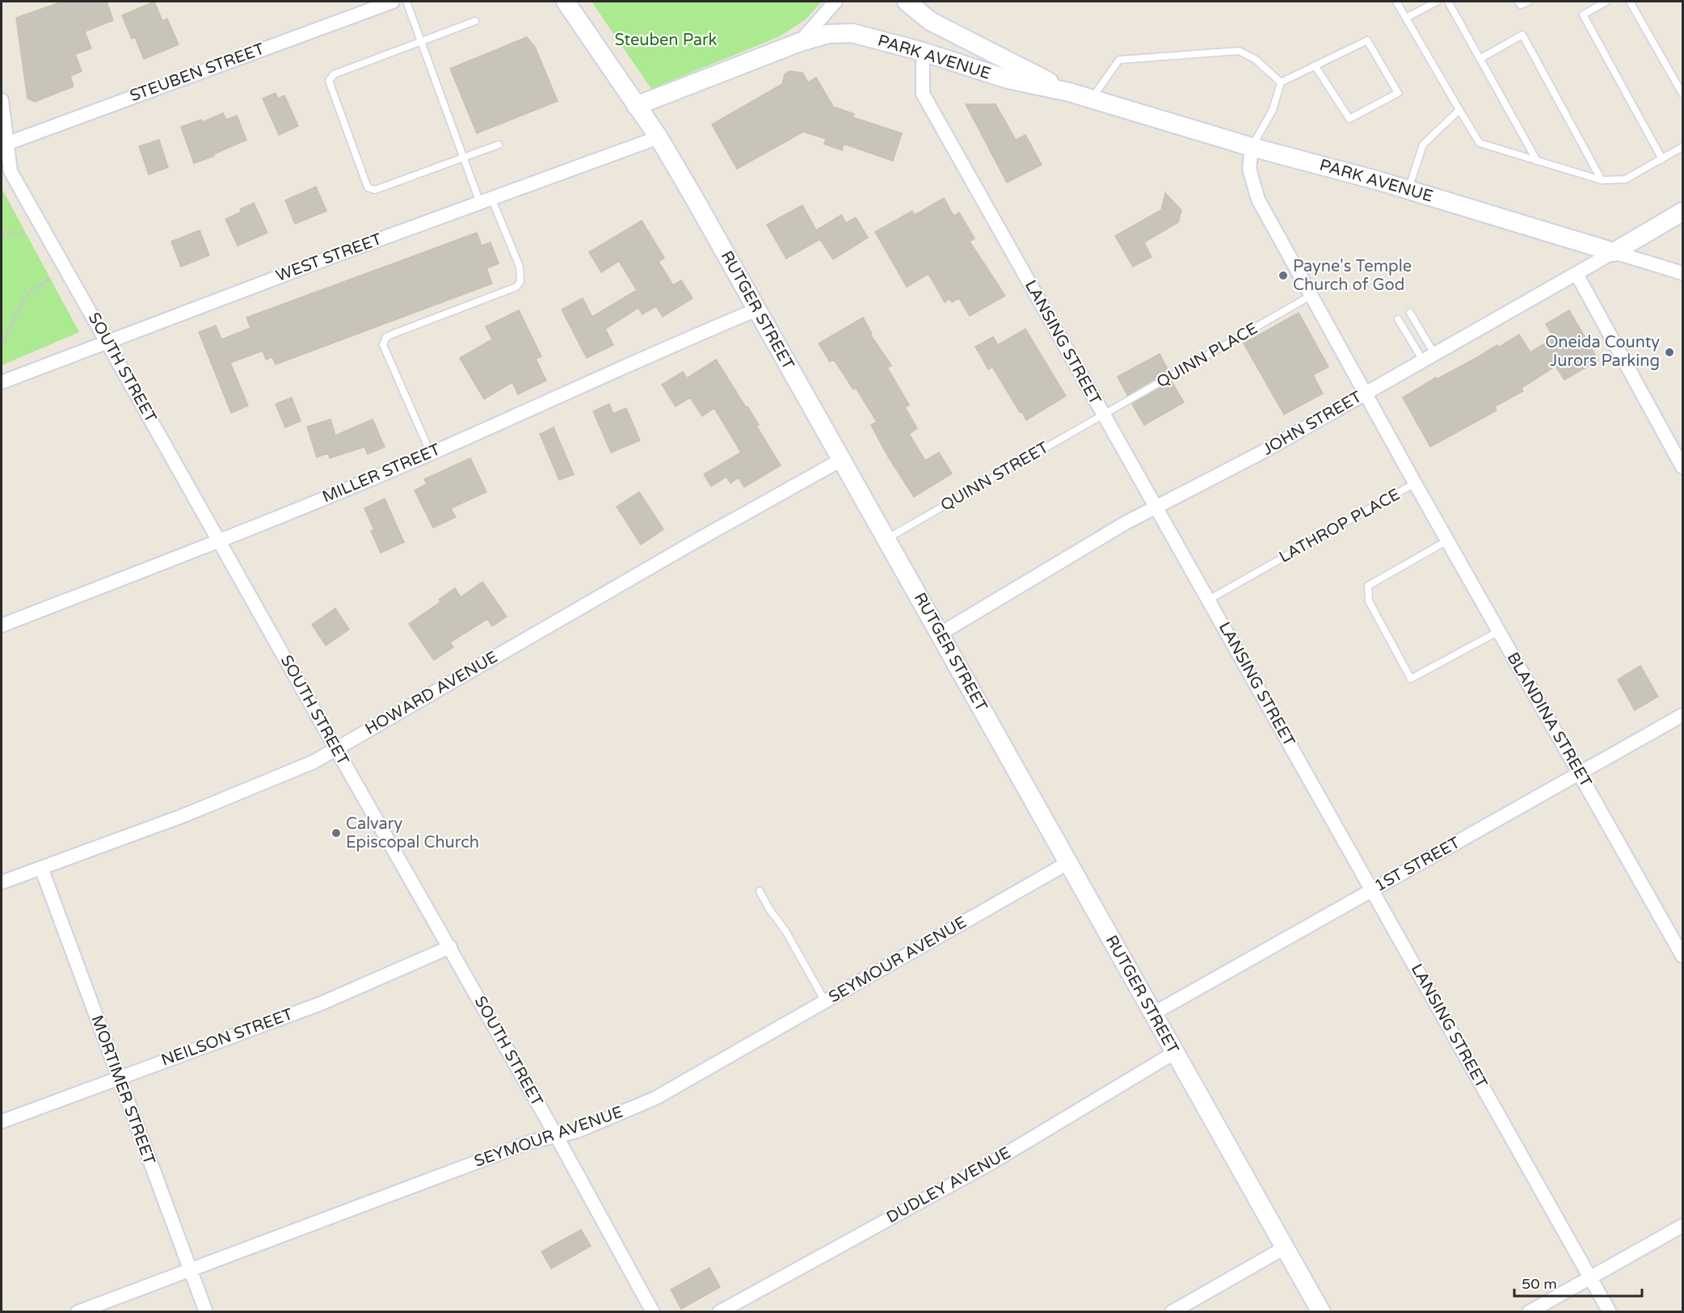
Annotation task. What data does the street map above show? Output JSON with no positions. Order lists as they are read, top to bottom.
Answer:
{
  "streets": {
    "street": [
      "PARK AVENUE",
      "STEUBEN STREET",
      "WEST STREET",
      "RUTGER STREET",
      "LANSING STREET",
      "SOUTH STREET",
      "JOHN STREET",
      "MILLER STREET",
      "LATHROP PLACE",
      "HOWARD AVENUE",
      "BLANDINA STREET",
      "1ST STREET",
      "SEYMOUR AVENUE",
      "NEILSON STREET",
      "MORTIMER STREET",
      "DUDLEY AVENUE"
    ],
    "lane": ["QUINN PLACE", "QUINN STREET"]
  },
  "crossings": [
    ["PARK AVENUE", "LANSING STREET"],
    ["PARK AVENUE", "JOHN STREET"],
    ["STEUBEN STREET", "SOUTH STREET"],
    ["WEST STREET", "RUTGER STREET"],
    ["WEST STREET", "SOUTH STREET"],
    ["RUTGER STREET", "JOHN STREET"],
    ["RUTGER STREET", "MILLER STREET"],
    ["RUTGER STREET", "QUINN STREET"],
    ["RUTGER STREET", "HOWARD AVENUE"],
    ["RUTGER STREET", "1ST STREET"],
    ["RUTGER STREET", "SEYMOUR AVENUE"],
    ["RUTGER STREET", "DUDLEY AVENUE"],
    ["LANSING STREET", "QUINN PLACE"],
    ["LANSING STREET", "JOHN STREET"],
    ["LANSING STREET", "QUINN STREET"],
    ["LANSING STREET", "LATHROP PLACE"],
    ["LANSING STREET", "1ST STREET"],
    ["QUINN PLACE", "QUINN STREET"],
    ["SOUTH STREET", "MILLER STREET"],
    ["SOUTH STREET", "HOWARD AVENUE"],
    ["SOUTH STREET", "SEYMOUR AVENUE"],
    ["SOUTH STREET", "NEILSON STREET"],
    ["JOHN STREET", "LATHROP PLACE"],
    ["LATHROP PLACE", "BLANDINA STREET"],
    ["HOWARD AVENUE", "MORTIMER STREET"],
    ["BLANDINA STREET", "1ST STREET"],
    ["SEYMOUR AVENUE", "MORTIMER STREET"],
    ["NEILSON STREET", "MORTIMER STREET"]
  ],
  "parks": ["Steuben Park"],
  "places": ["Payne's Temple Church of God", "Oneida County Jurors Parking", "Calvary Episcopal Church"],
  "scale_bar": "50 m"
}
